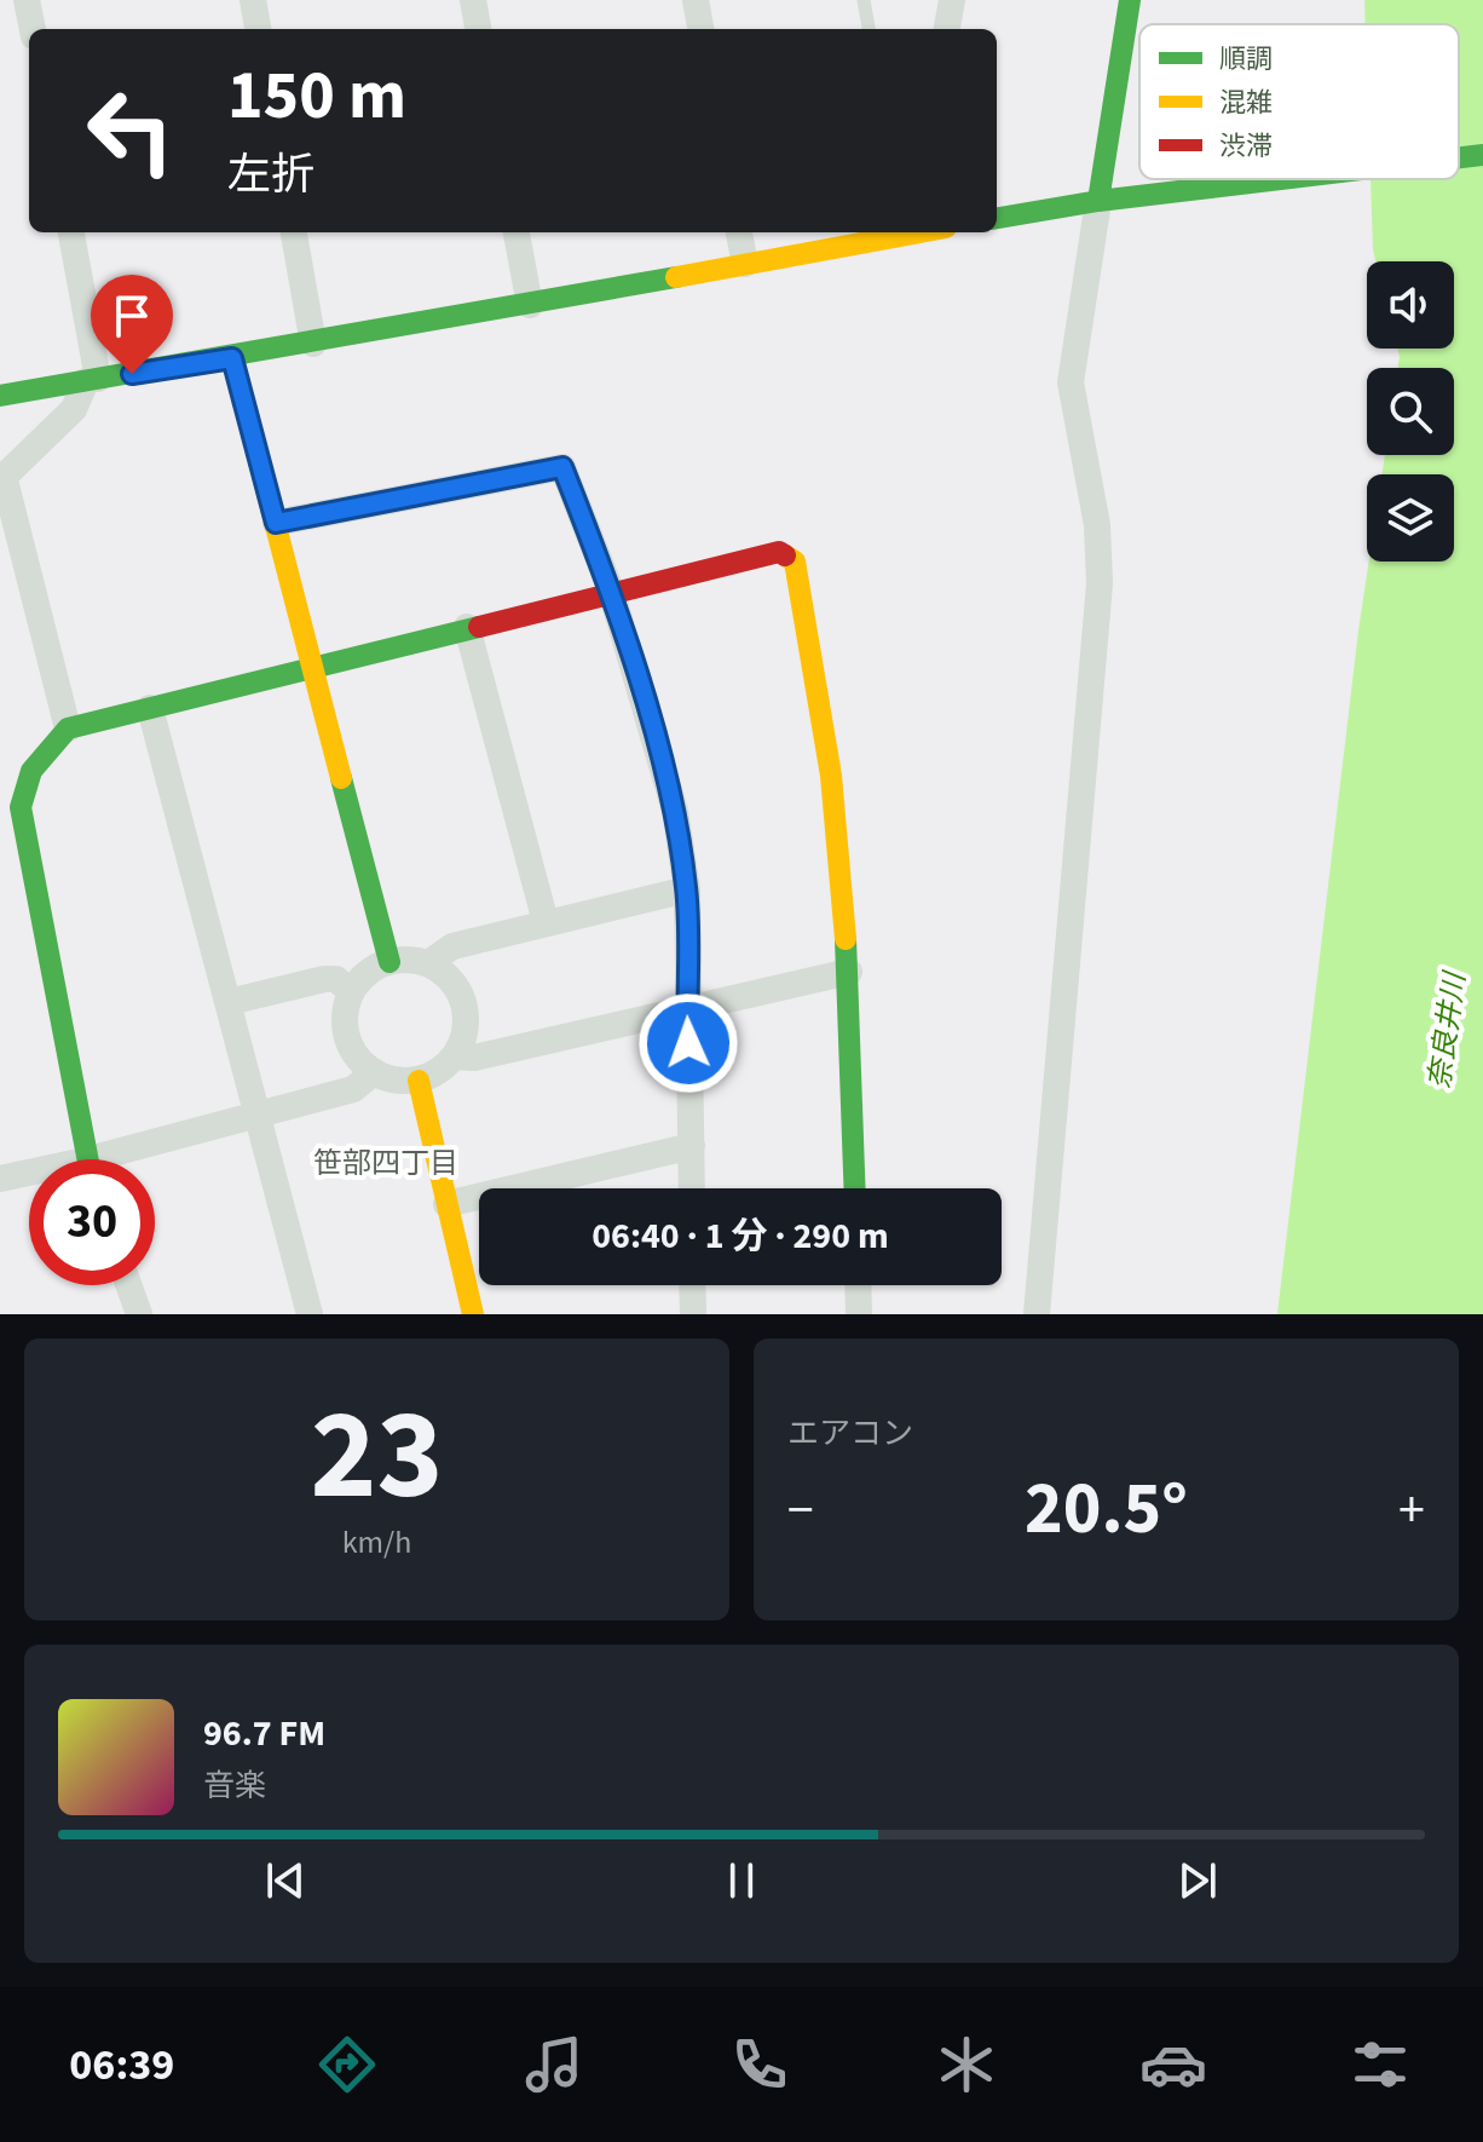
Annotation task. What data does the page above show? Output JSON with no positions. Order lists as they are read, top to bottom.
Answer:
{
  "districts": ["笹部四丁目"],
  "water": ["奈良井川"],
  "legend": ["順調", "混雑", "渋滞"],
  "page": {
    "turn": ["150 m", "左折"],
    "limit": "30",
    "trip": "06:40 · 1 分 · 290 m",
    "tile": [
      ["23", "km/h"],
      "エアコン"
    ],
    "heat": ["−", "20.5°", "+"],
    "song": ["96.7 FM", "音楽"],
    "tabs": "06:39"
  }
}
